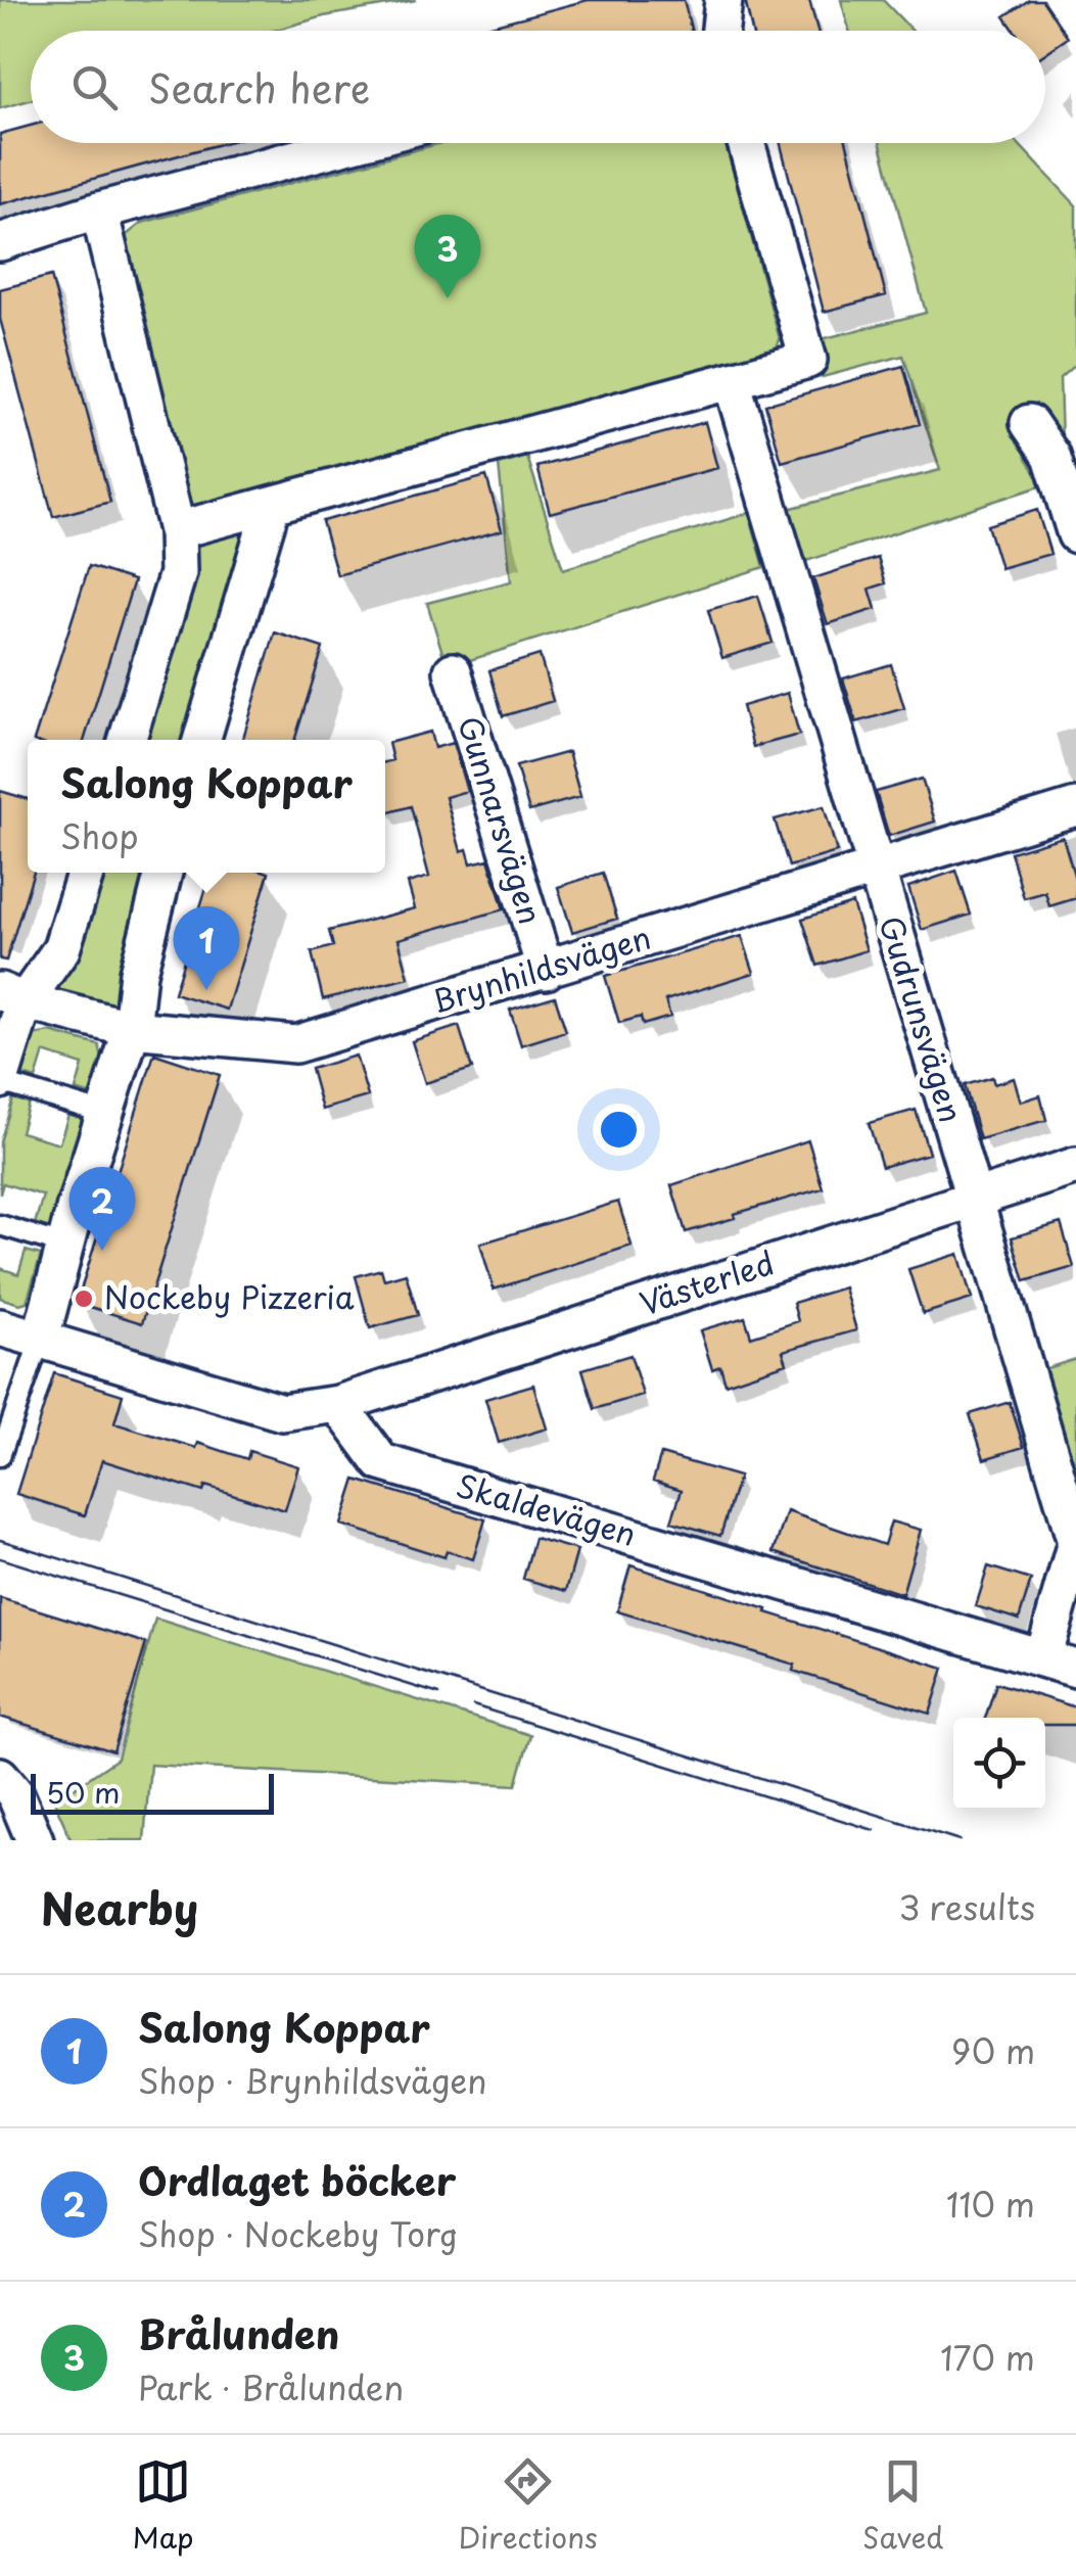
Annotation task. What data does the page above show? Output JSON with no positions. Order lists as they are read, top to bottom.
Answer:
{
  "streets": {
    "street": [
      "Gunnarsvägen",
      "Brynhildsvägen",
      "Gudrunsvägen",
      "Västerled",
      "Skaldevägen"
    ]
  },
  "crossings": [
    ["Gunnarsvägen", "Brynhildsvägen"],
    ["Brynhildsvägen", "Gudrunsvägen"],
    ["Gudrunsvägen", "Västerled"],
    ["Gudrunsvägen", "Skaldevägen"],
    ["Västerled", "Skaldevägen"]
  ],
  "places": ["Nockeby Pizzeria"],
  "scale_bar": "50 m",
  "page": {
    "search": "Search here",
    "pins": ["3", "1", "2"],
    "popup": ["Salong Koppar", "Shop"],
    "scale": "50 m",
    "heading": ["Nearby", "3 results"],
    "list": [
      {
        "mark": "1",
        "name": "Salong Koppar",
        "note": "Shop · Brynhildsvägen",
        "value": "90 m"
      },
      {
        "mark": "2",
        "name": "Ordlaget böcker",
        "note": "Shop · Nockeby Torg",
        "value": "110 m"
      },
      {
        "mark": "3",
        "name": "Brålunden",
        "note": "Park · Brålunden",
        "value": "170 m"
      }
    ],
    "nav": ["Map", "Directions", "Saved"]
  }
}
